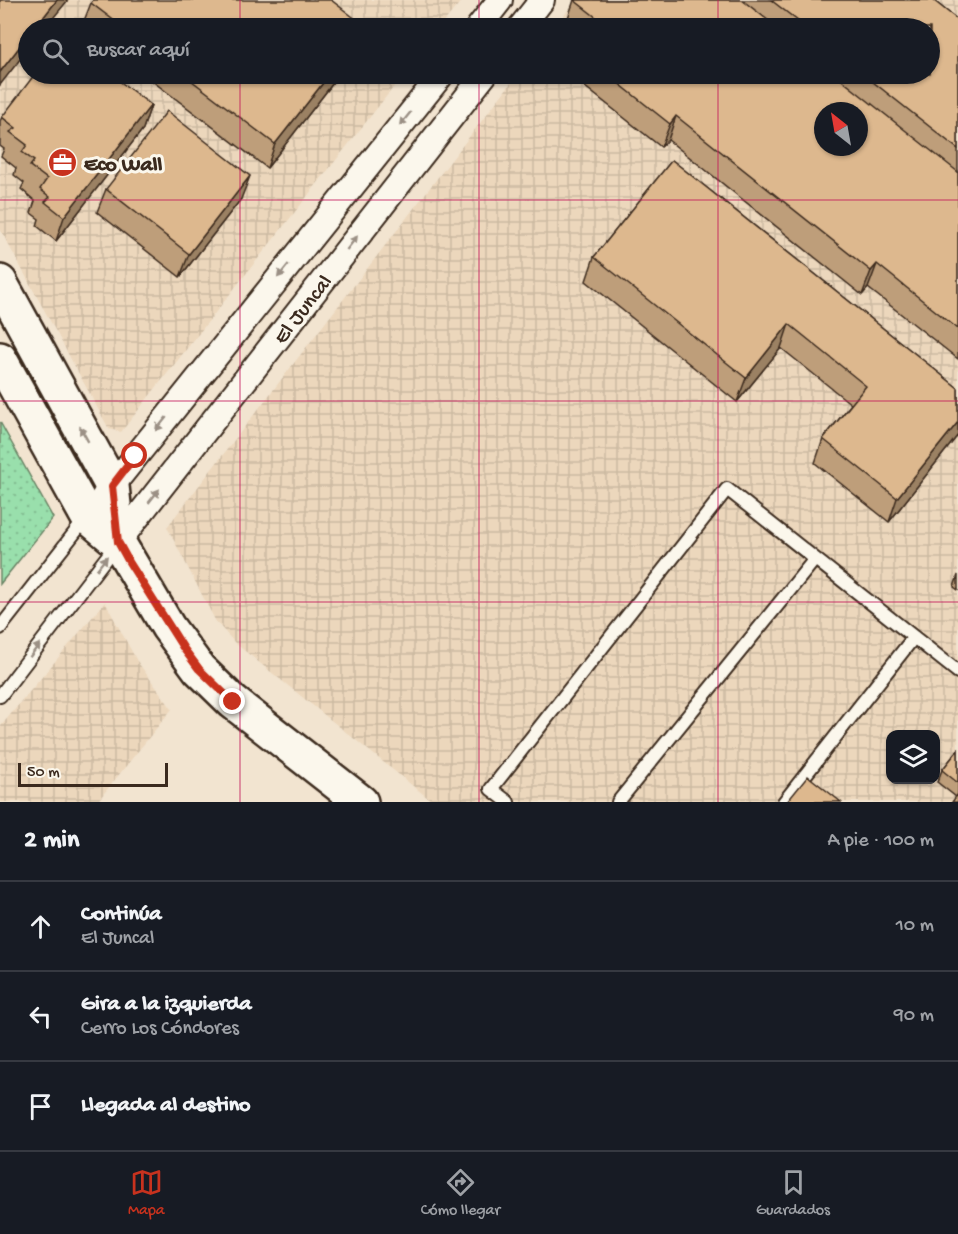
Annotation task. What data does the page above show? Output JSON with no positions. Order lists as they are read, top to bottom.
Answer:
{
  "streets": {
    "street": ["El Juncal"]
  },
  "places": {
    "office": ["Eco Wall"]
  },
  "scale_bar": "50 m",
  "north": "top left",
  "page": {
    "search": "Buscar aquí",
    "scale": "50 m",
    "heading": ["2 min", "A pie · 100 m"],
    "list": [
      ["Continúa", "El Juncal", "10 m"],
      ["Gira a la izquierda", "Cerro Los Cóndores", "90 m"],
      "Llegada al destino"
    ],
    "nav": ["Mapa", "Cómo llegar", "Guardados"]
  }
}
